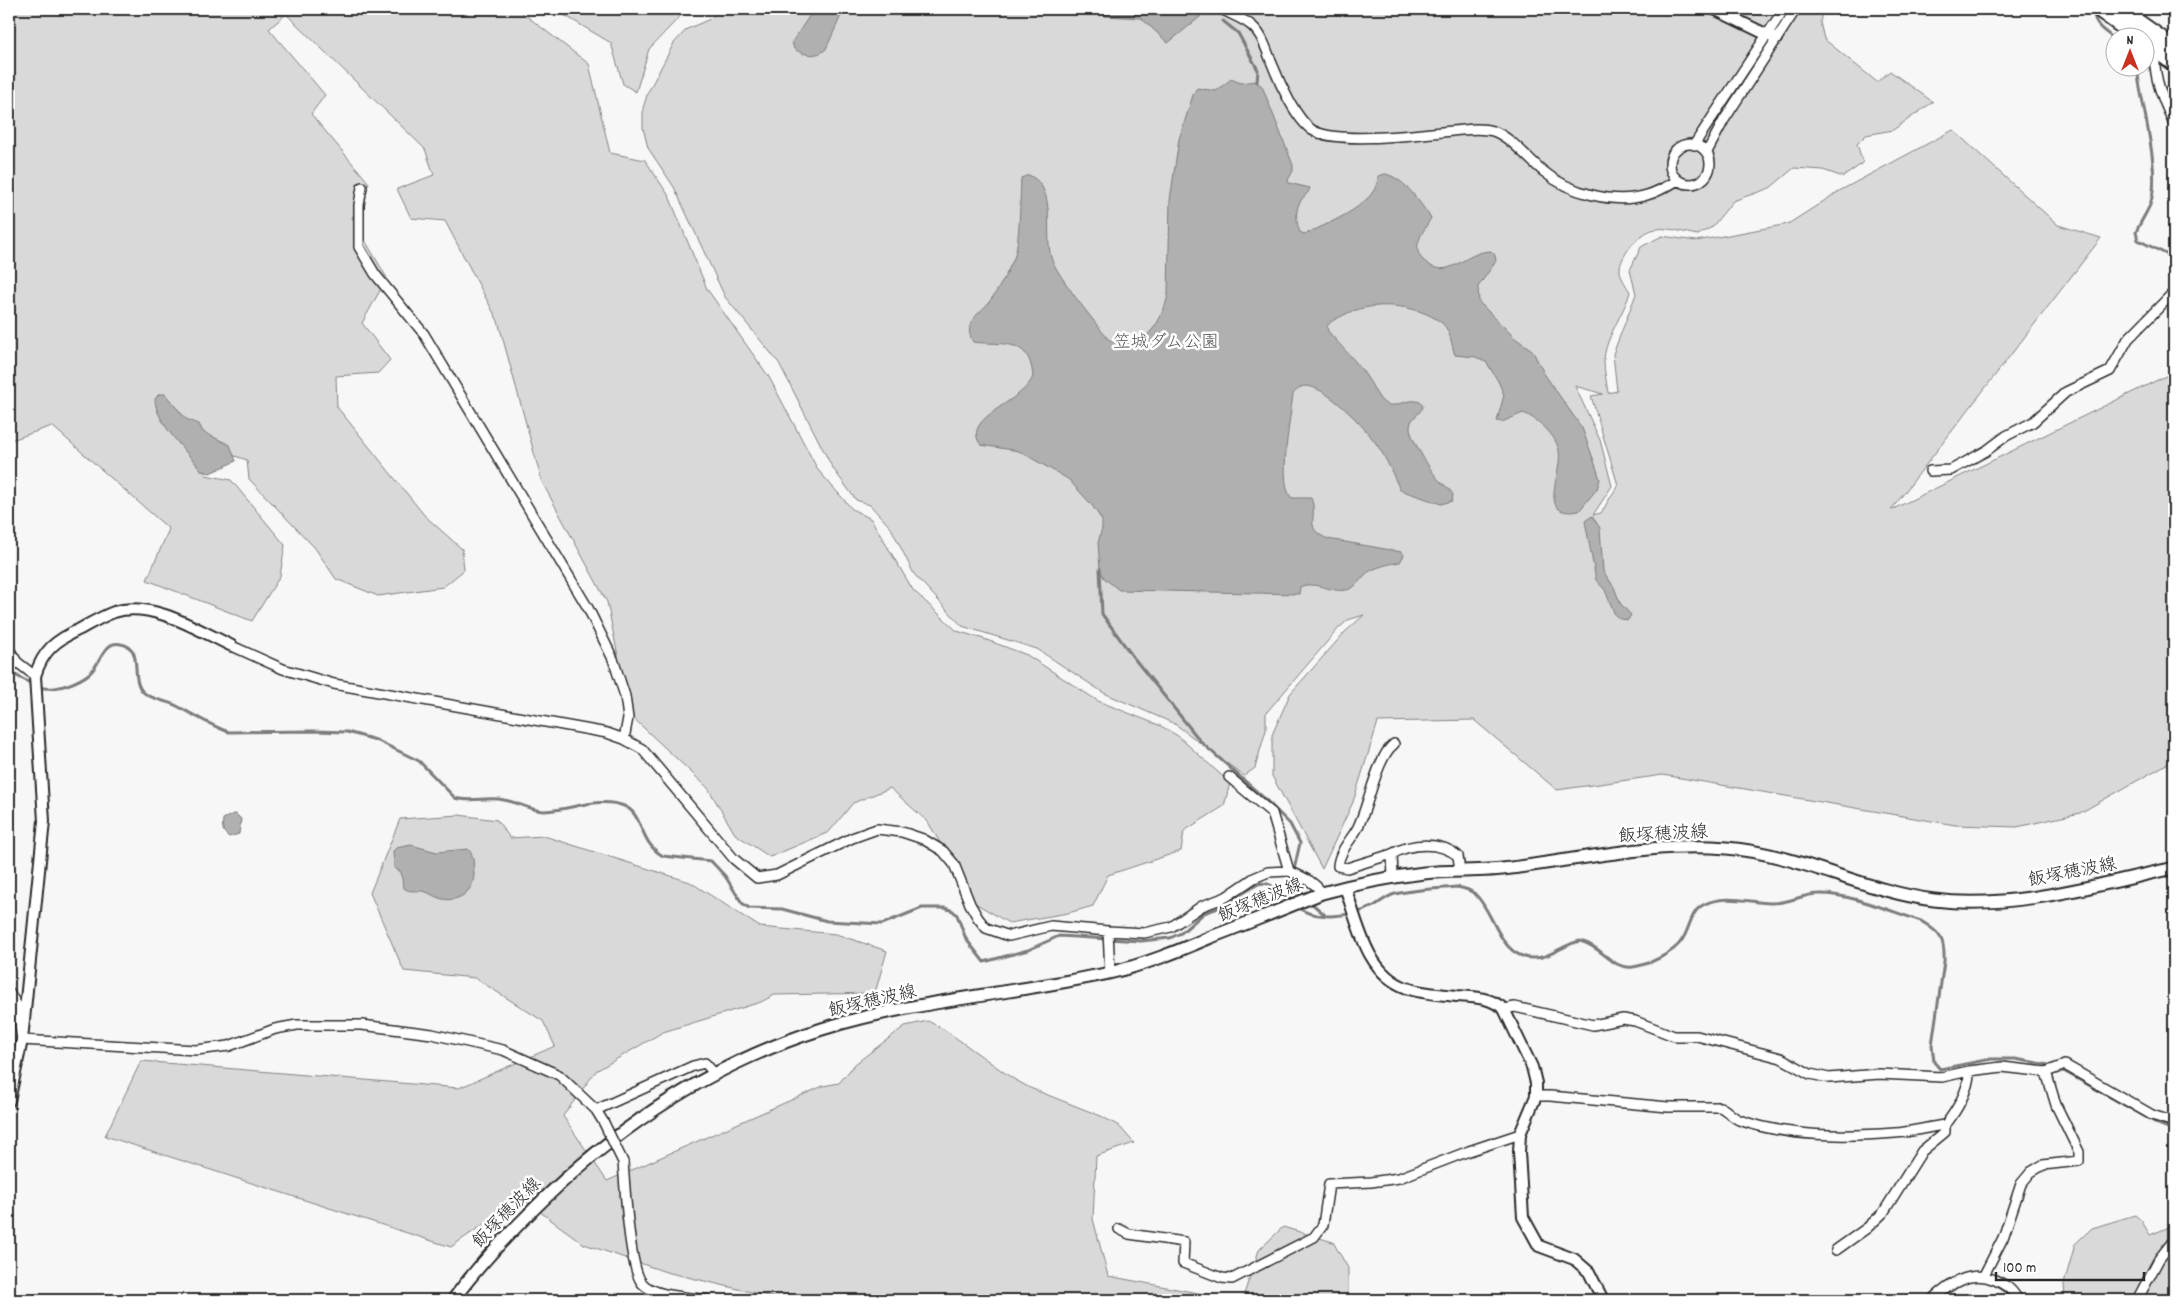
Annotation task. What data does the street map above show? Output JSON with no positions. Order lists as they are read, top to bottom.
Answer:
{
  "streets": {
    "main road": ["飯塚穂波線"]
  },
  "parks": ["笠城ダム公園"],
  "scale_bar": "100 m",
  "north": "top"
}
